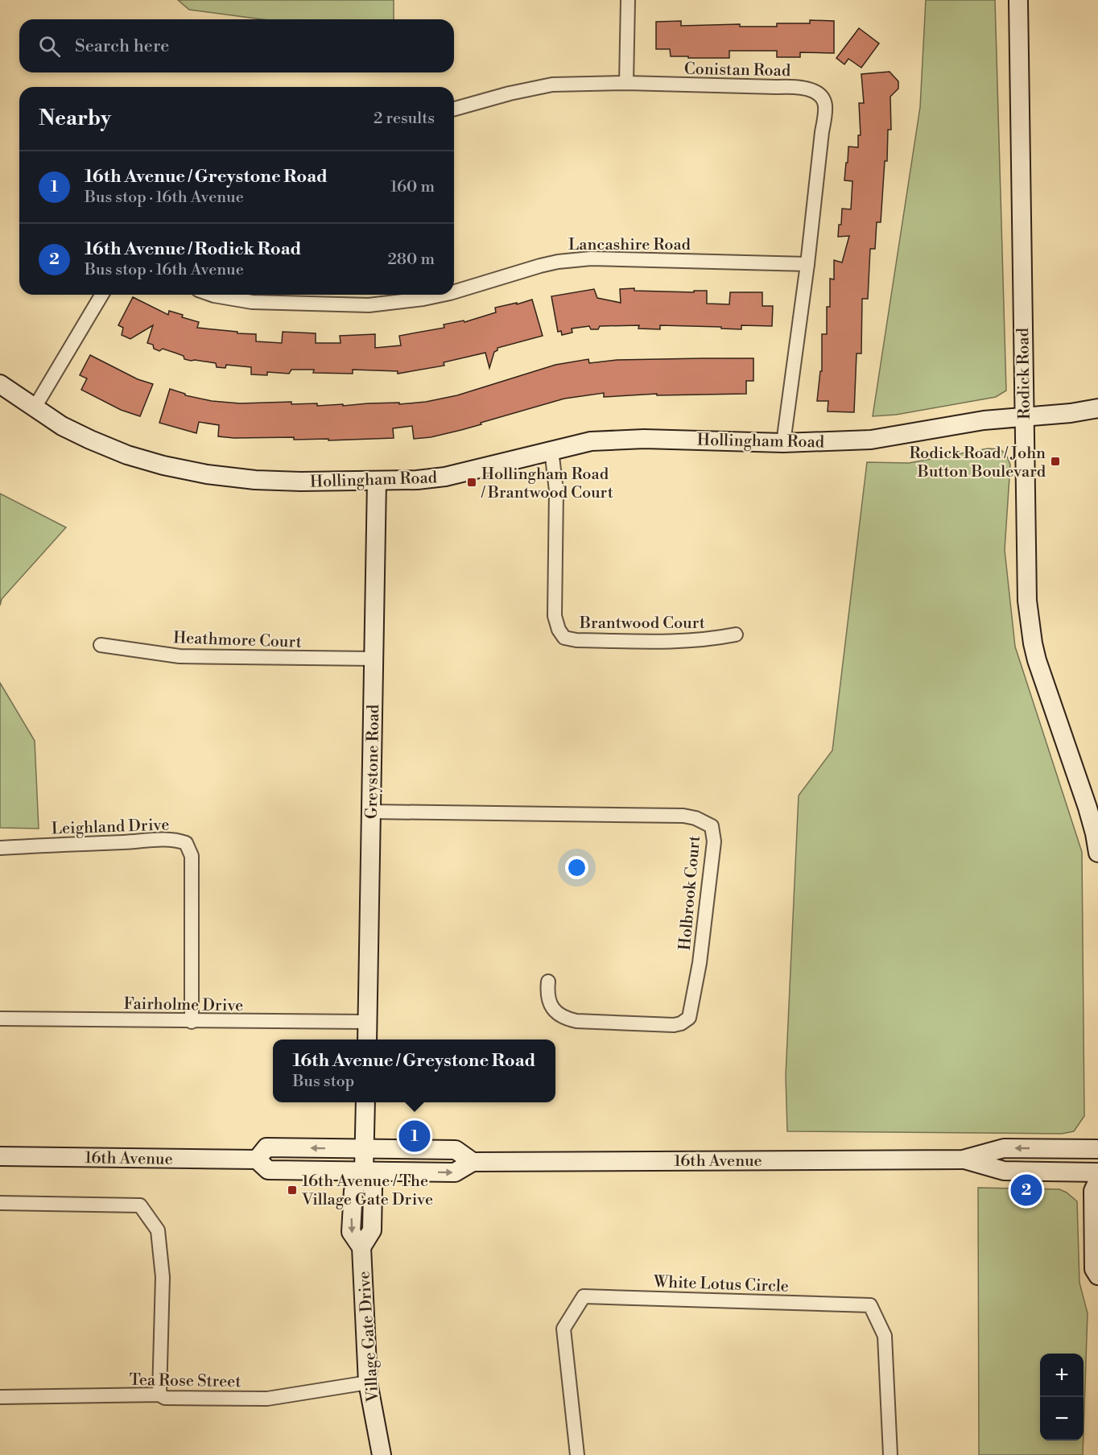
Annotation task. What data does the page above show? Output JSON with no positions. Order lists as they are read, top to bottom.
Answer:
{
  "streets": {
    "main road": [
      "Rodick Road",
      "Hollingham Road",
      "Greystone Road",
      "16th Avenue",
      "Village Gate Drive"
    ],
    "street": [
      "Conistan Road",
      "Lancashire Road",
      "Brantwood Court",
      "Heathmore Court",
      "Leighland Drive",
      "Holbrook Court",
      "Fairholme Drive",
      "White Lotus Circle",
      "Tea Rose Street"
    ]
  },
  "crossings": [
    ["Conistan Road", "Lancashire Road"],
    ["Conistan Road", "Hollingham Road"],
    ["Rodick Road", "Hollingham Road"],
    ["Hollingham Road", "Brantwood Court"],
    ["Hollingham Road", "Greystone Road"],
    ["Heathmore Court", "Greystone Road"],
    ["Greystone Road", "Holbrook Court"],
    ["Greystone Road", "Fairholme Drive"],
    ["Leighland Drive", "Fairholme Drive"],
    ["16th Avenue", "Village Gate Drive"],
    ["Village Gate Drive", "Tea Rose Street"]
  ],
  "places": {
    "transit": ["Rodick Road / John Button Boulevard", "Hollingham Road / Brantwood Court", "16th Avenue / The Village Gate Drive"]
  },
  "page": {
    "search": "Search here",
    "heading": ["Nearby", "2 results"],
    "list": [
      {
        "mark": "1",
        "name": "16th Avenue / Greystone Road",
        "note": "Bus stop · 16th Avenue",
        "value": "160 m"
      },
      {
        "mark": "2",
        "name": "16th Avenue / Rodick Road",
        "note": "Bus stop · 16th Avenue",
        "value": "280 m"
      }
    ],
    "popup": ["16th Avenue / Greystone Road", "Bus stop"],
    "pins": ["1", "2"],
    "map_buttons": ["+", "−"]
  }
}
